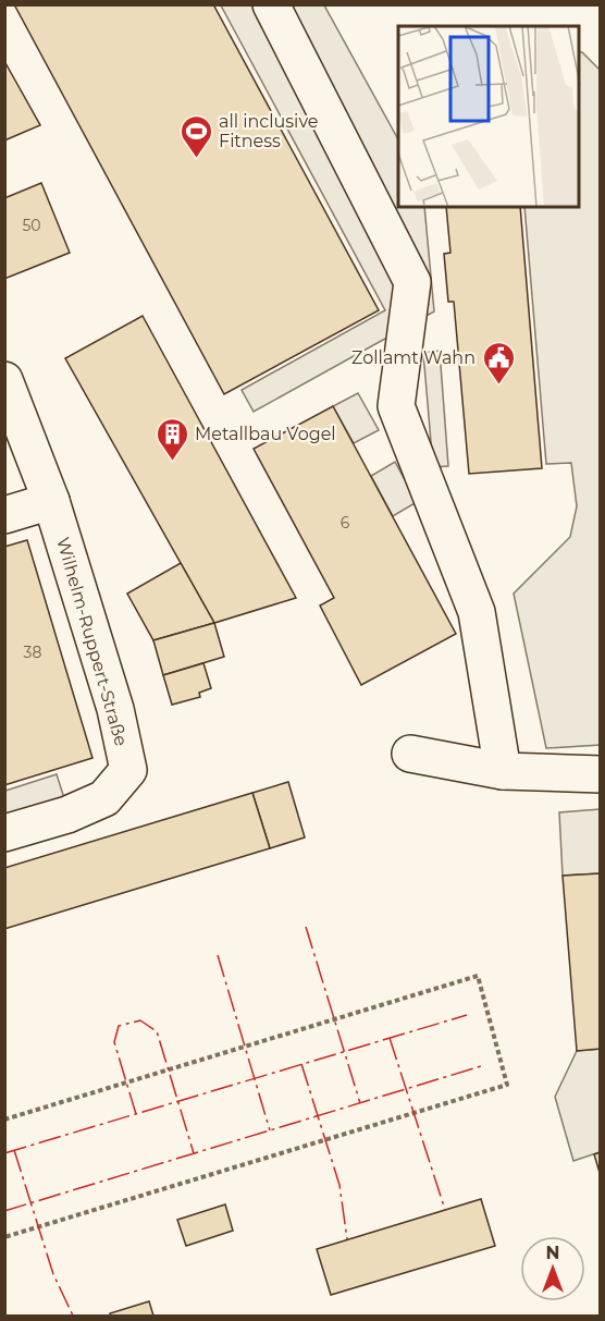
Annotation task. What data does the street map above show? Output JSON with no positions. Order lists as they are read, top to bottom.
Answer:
{
  "streets": {
    "street": ["Wilhelm-Ruppert-Straße"]
  },
  "places": {
    "sports": ["all inclusive Fitness"],
    "public building": ["Zollamt Wahn"],
    "building": ["Metallbau Vogel"]
  },
  "house_numbers": ["50", "6", "38"],
  "north": "top"
}
